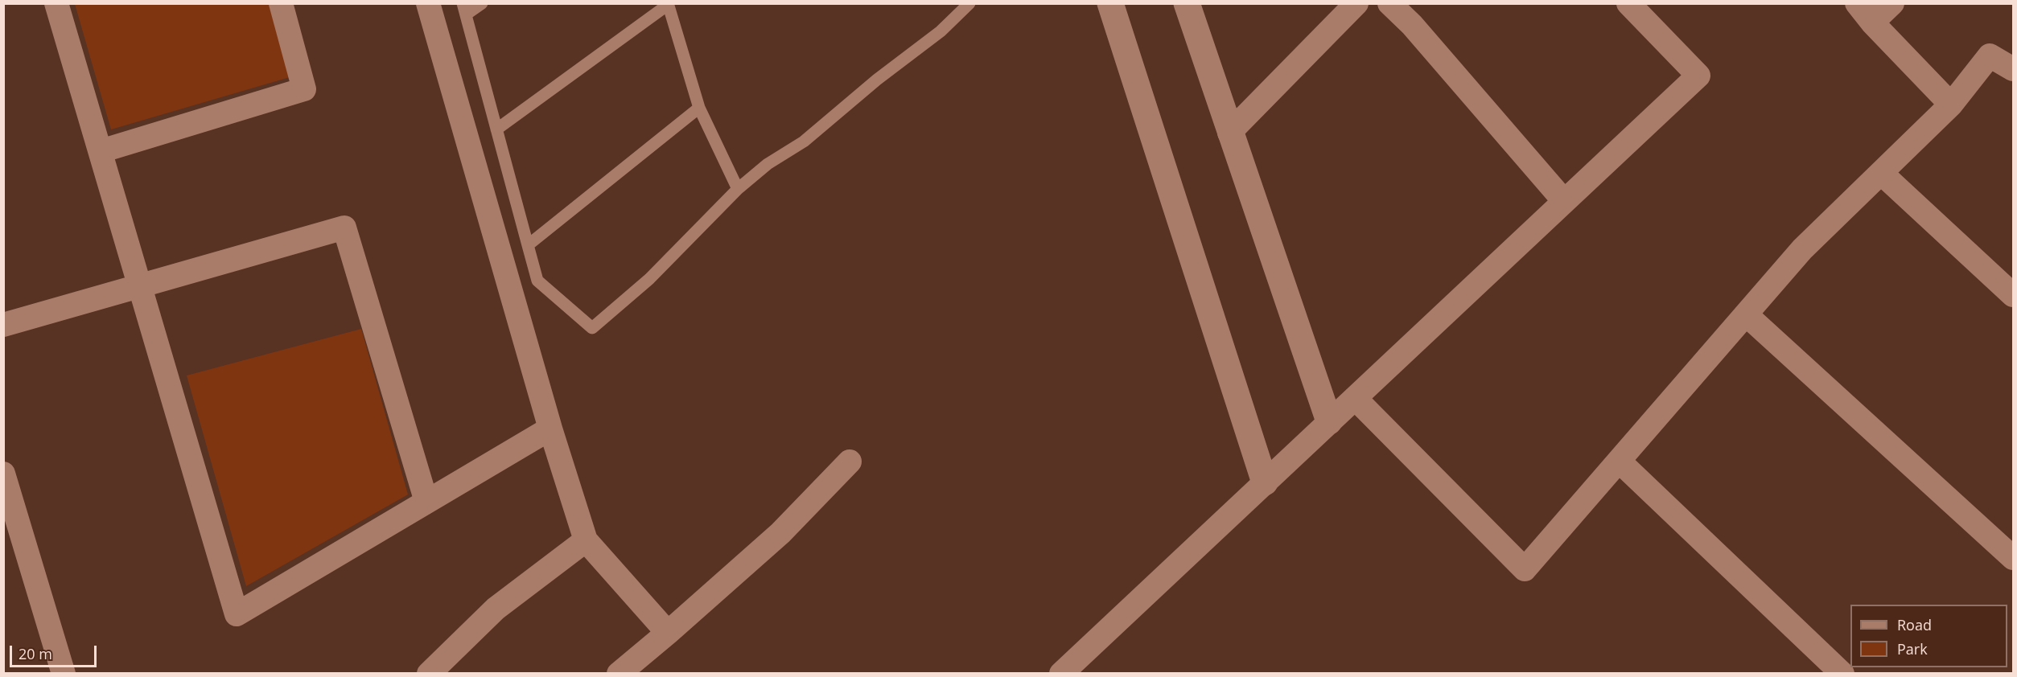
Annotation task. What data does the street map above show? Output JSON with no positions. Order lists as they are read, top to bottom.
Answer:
{
  "legend": ["Road", "Park"],
  "scale_bar": "20 m"
}
